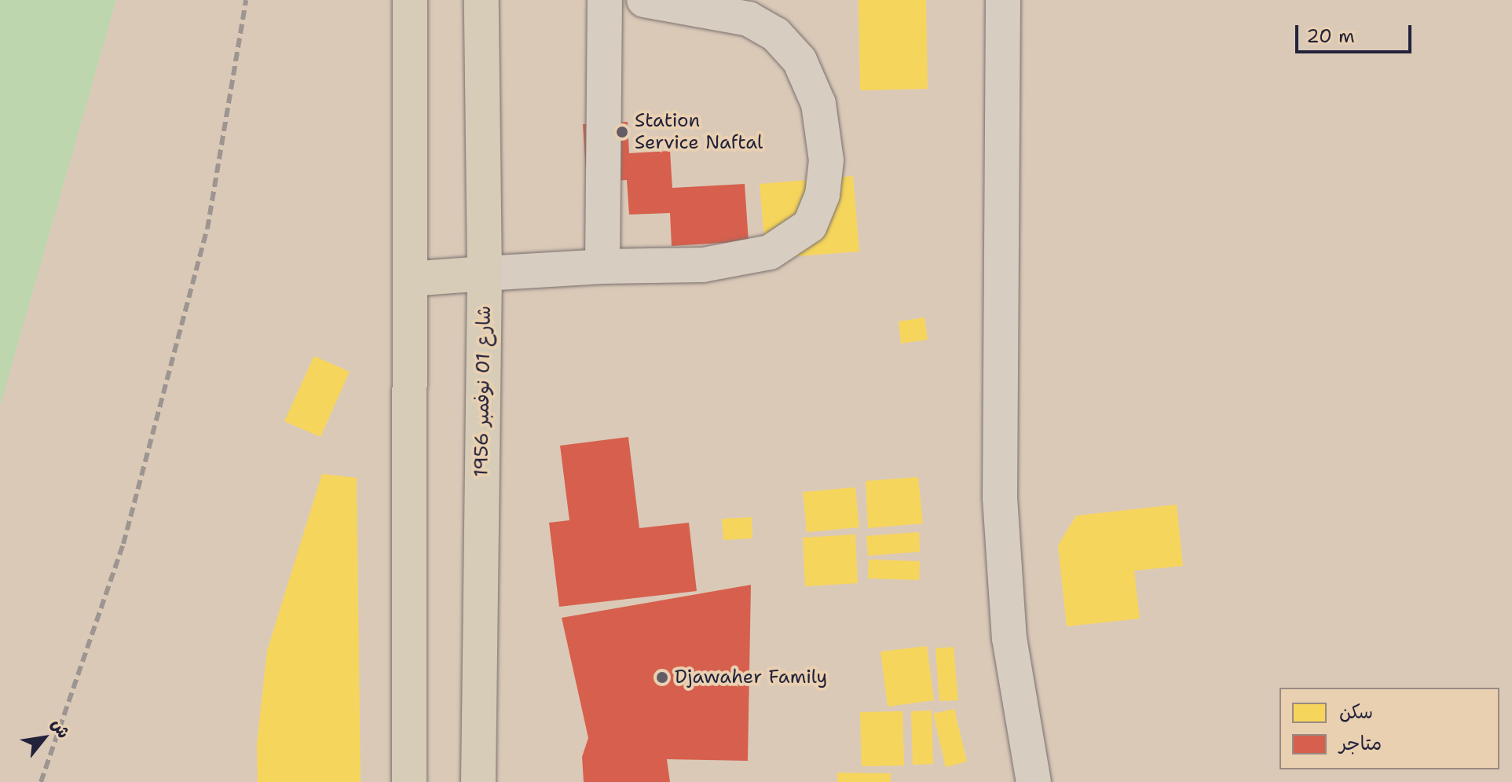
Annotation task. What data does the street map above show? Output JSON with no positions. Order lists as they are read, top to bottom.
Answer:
{
  "streets": {
    "main road": ["شارع 01 نوفمبر 1956"]
  },
  "places": ["Station Service Naftal", "Djawaher Family"],
  "legend": ["سكن", "متاجر"],
  "scale_bar": "20 m",
  "north": "top right"
}
